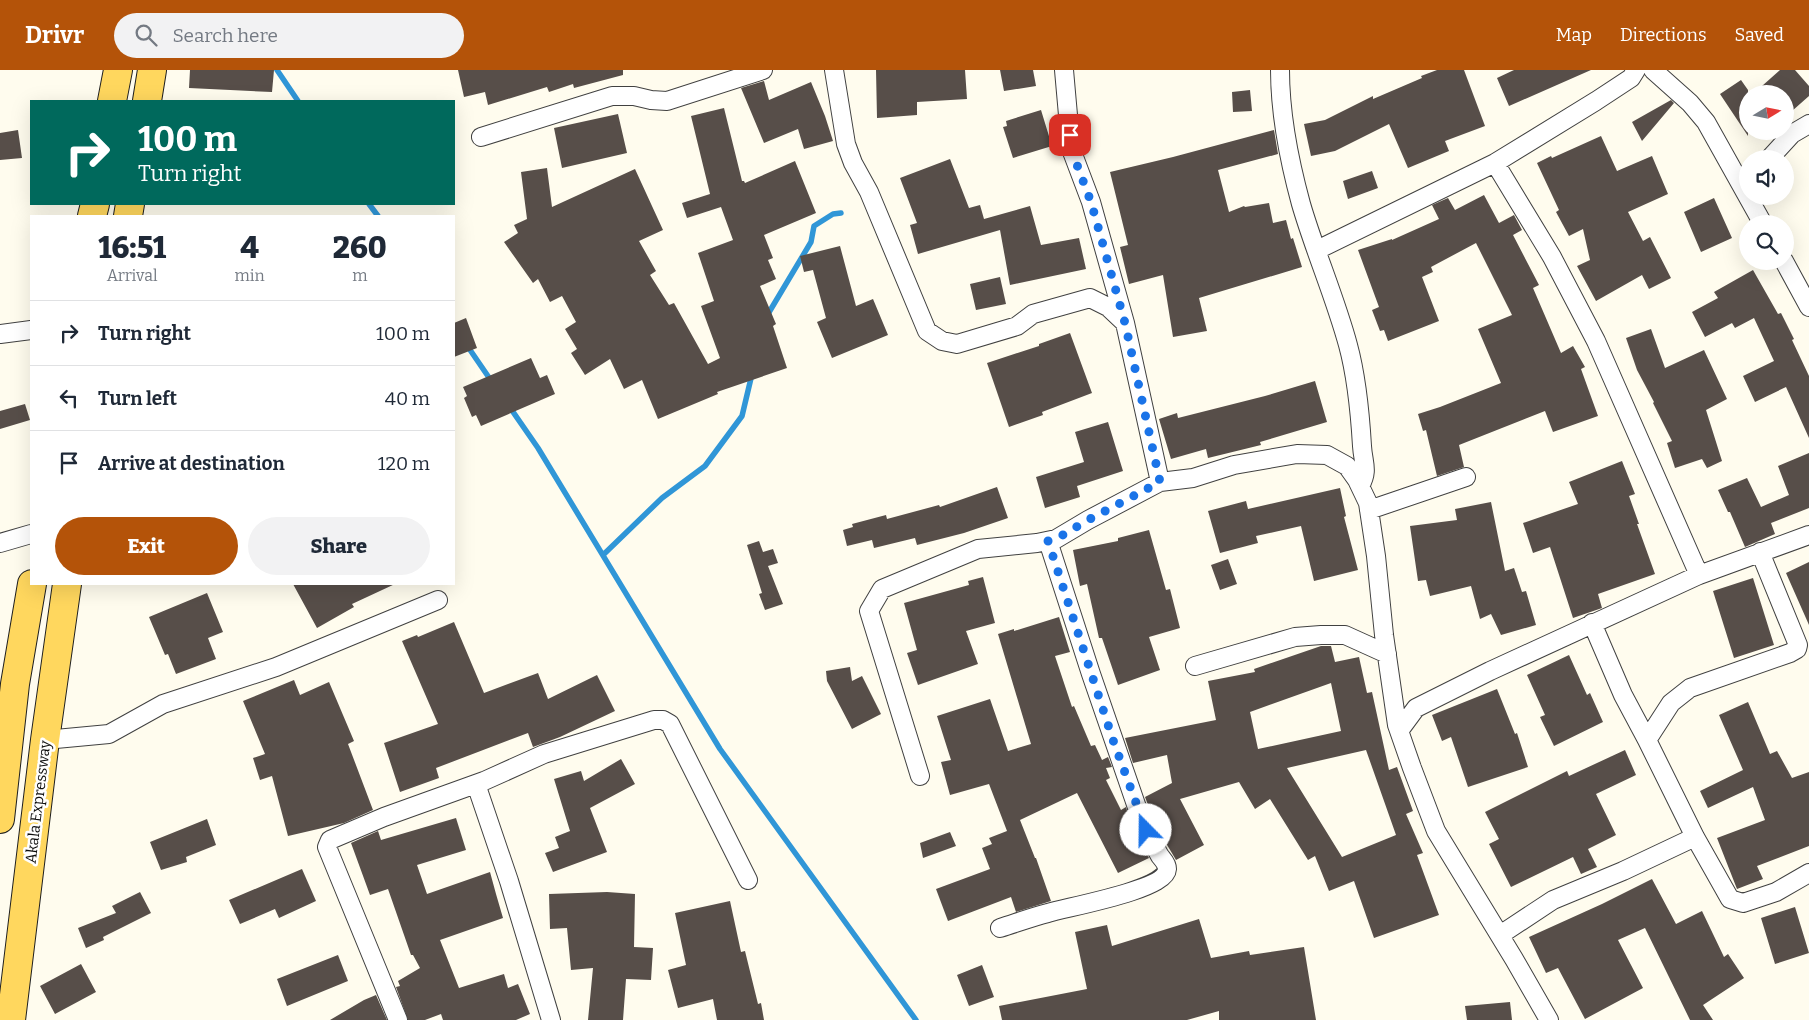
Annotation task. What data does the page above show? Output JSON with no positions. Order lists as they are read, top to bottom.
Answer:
{
  "streets": {
    "main road": ["Akala Expressway"]
  },
  "north": "right",
  "page": {
    "header": "Drivr",
    "search": "Search here",
    "nav": ["Map", "Directions", "Saved"],
    "turn": ["100 m", "Turn right"],
    "eta": [
      "16:51",
      "Arrival",
      "4",
      "min",
      "260",
      "m"
    ],
    "list": [
      {
        "name": "Turn right",
        "value": "100 m"
      },
      {
        "name": "Turn left",
        "value": "40 m"
      },
      {
        "name": "Arrive at destination",
        "value": "120 m"
      }
    ],
    "buttons": ["Exit", "Share"]
  }
}
